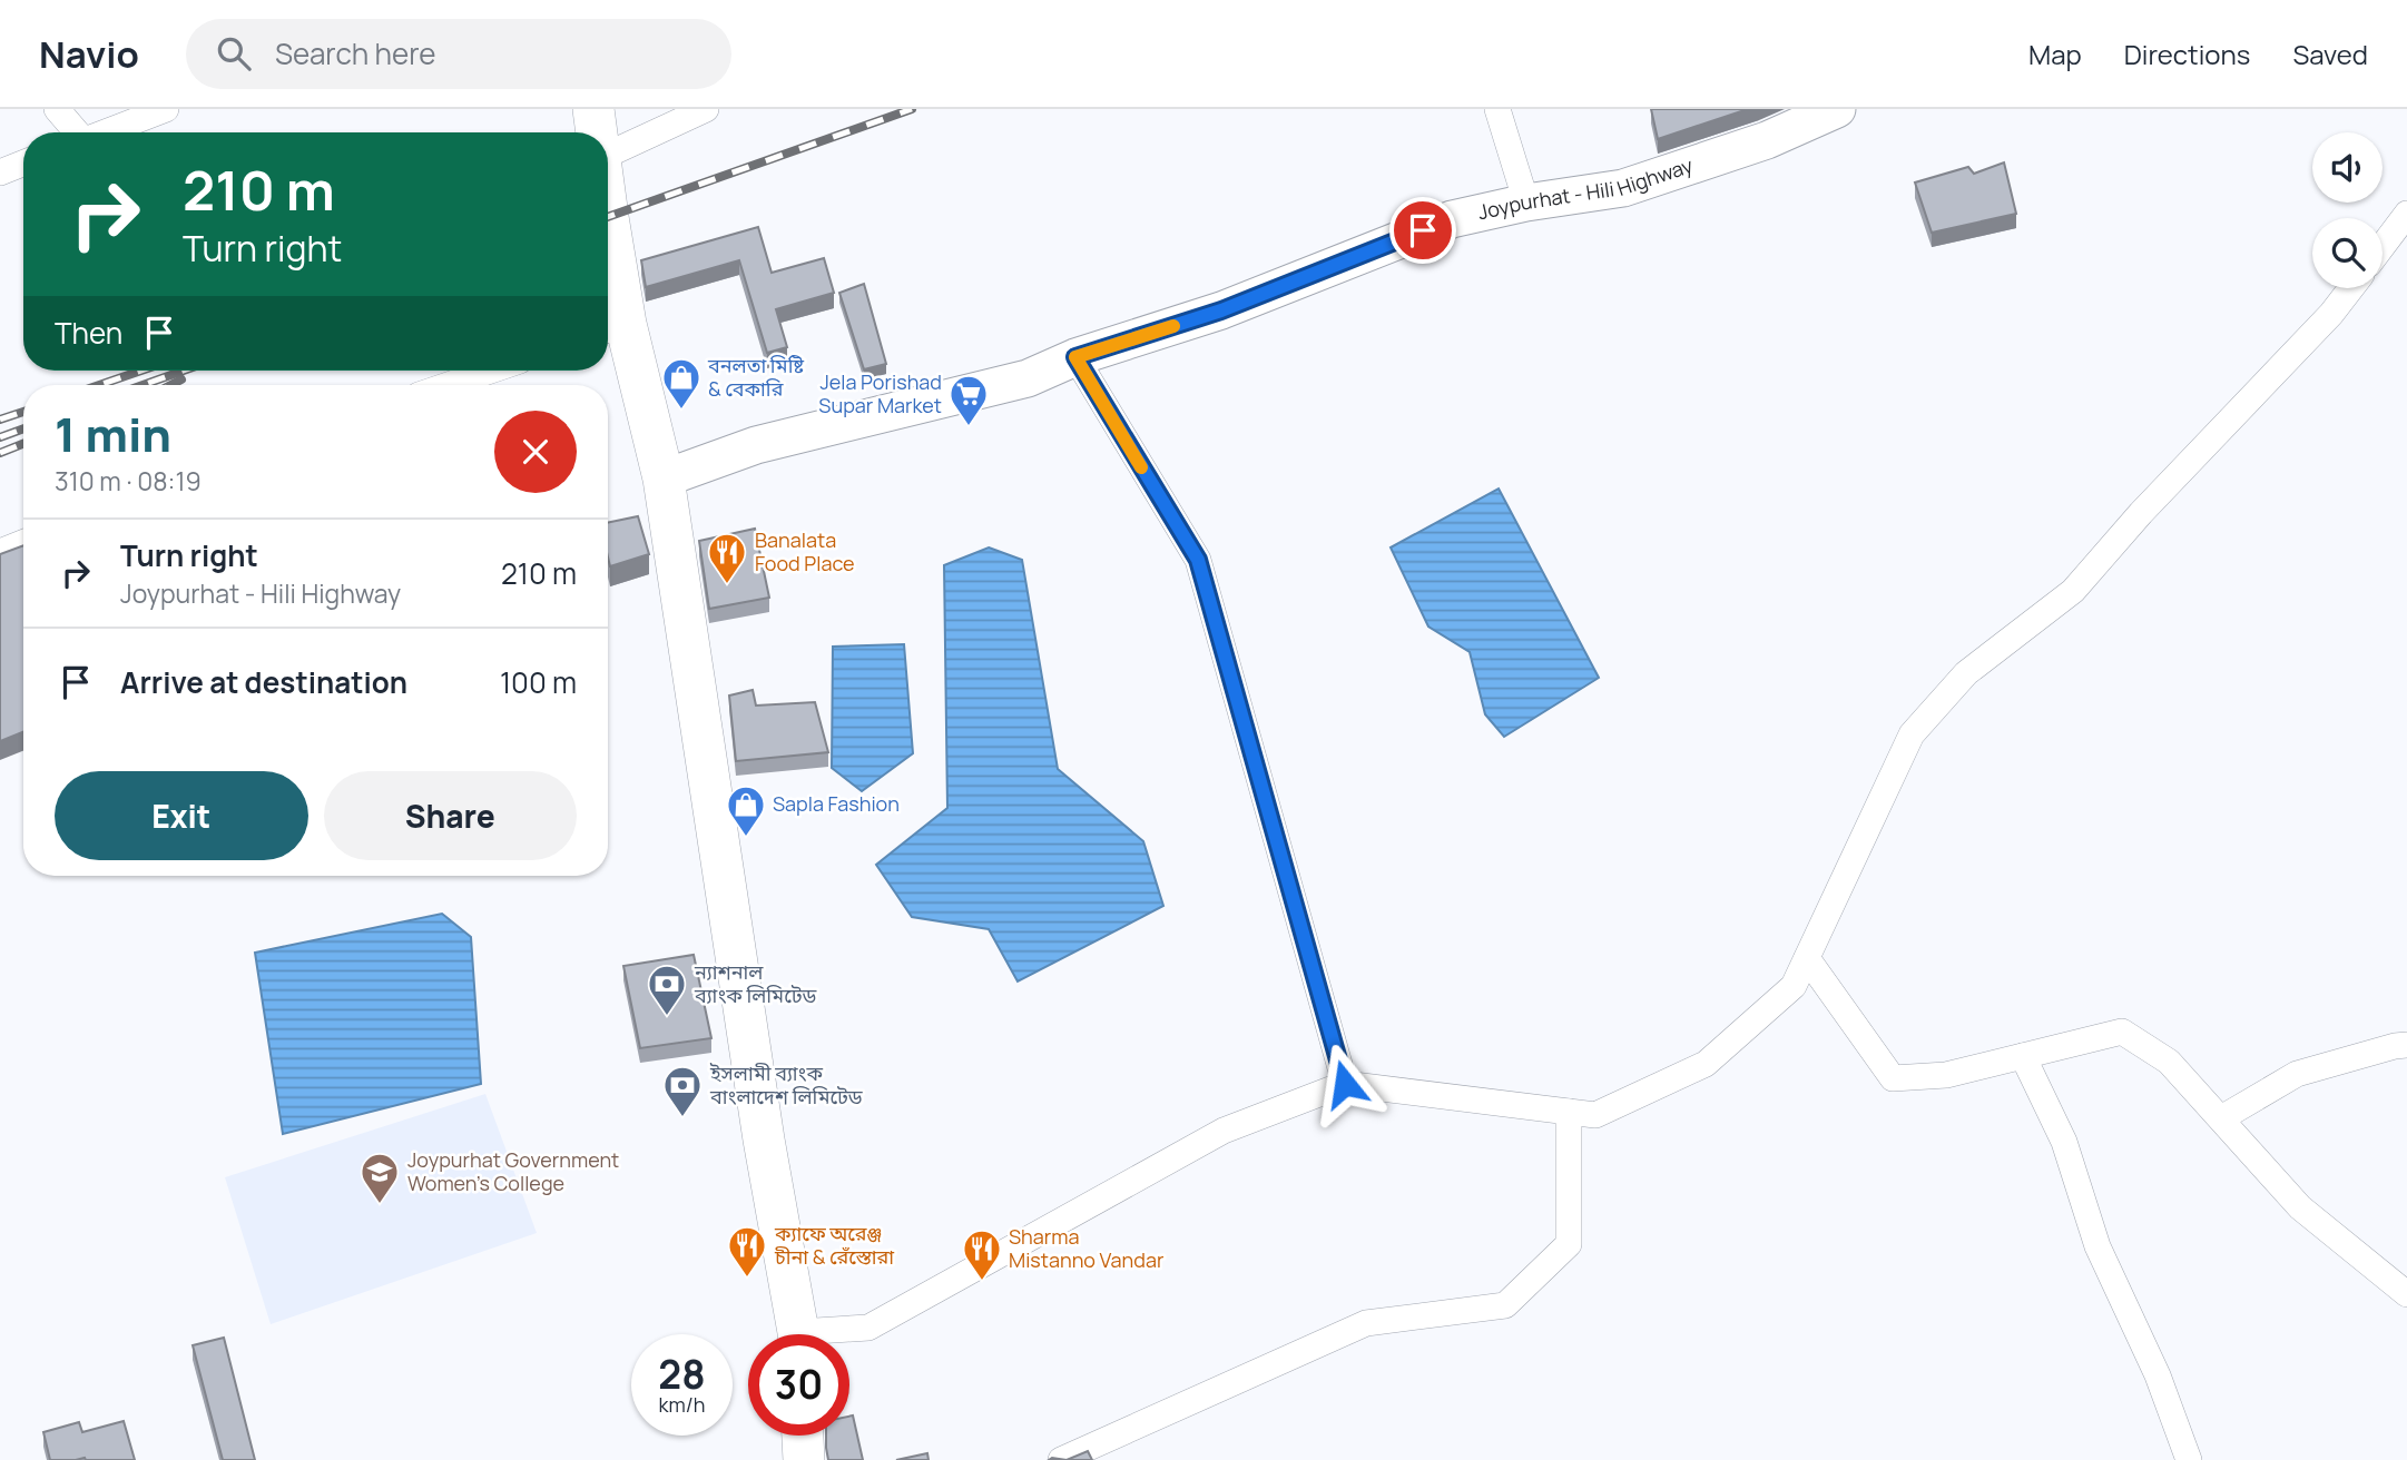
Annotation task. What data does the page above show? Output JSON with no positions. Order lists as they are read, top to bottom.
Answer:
{
  "streets": {
    "main road": ["Joypurhat - Hili Highway"]
  },
  "places": {
    "shop": ["বনলতা মিষ্টি & বেকারি", "Sapla Fashion"],
    "supermarket": ["Jela Porishad Supar Market"],
    "restaurant": ["Banalata Food Place", "ক্যাফে অরেঞ্জ চীনা & রেঁস্তোরা", "Sharma Mistanno Vandar"],
    "bank": ["ন্যাশনাল ব্যাংক লিমিটেড", "ইসলামী ব্যাংক বাংলাদেশ লিমিটেড"],
    "school or university": ["Joypurhat Government Women's College"]
  },
  "page": {
    "header": "Navio",
    "search": "Search here",
    "nav": ["Map", "Directions", "Saved"],
    "turn": ["210 m", "Turn right"],
    "then": "Then",
    "heading": ["1 min", "310 m · 08:19"],
    "list": [
      {
        "name": "Turn right",
        "note": "Joypurhat - Hili Highway",
        "value": "210 m"
      },
      {
        "name": "Arrive at destination",
        "value": "100 m"
      }
    ],
    "buttons": ["Exit", "Share"],
    "speed": "28 km/h",
    "limit": "30"
  }
}
